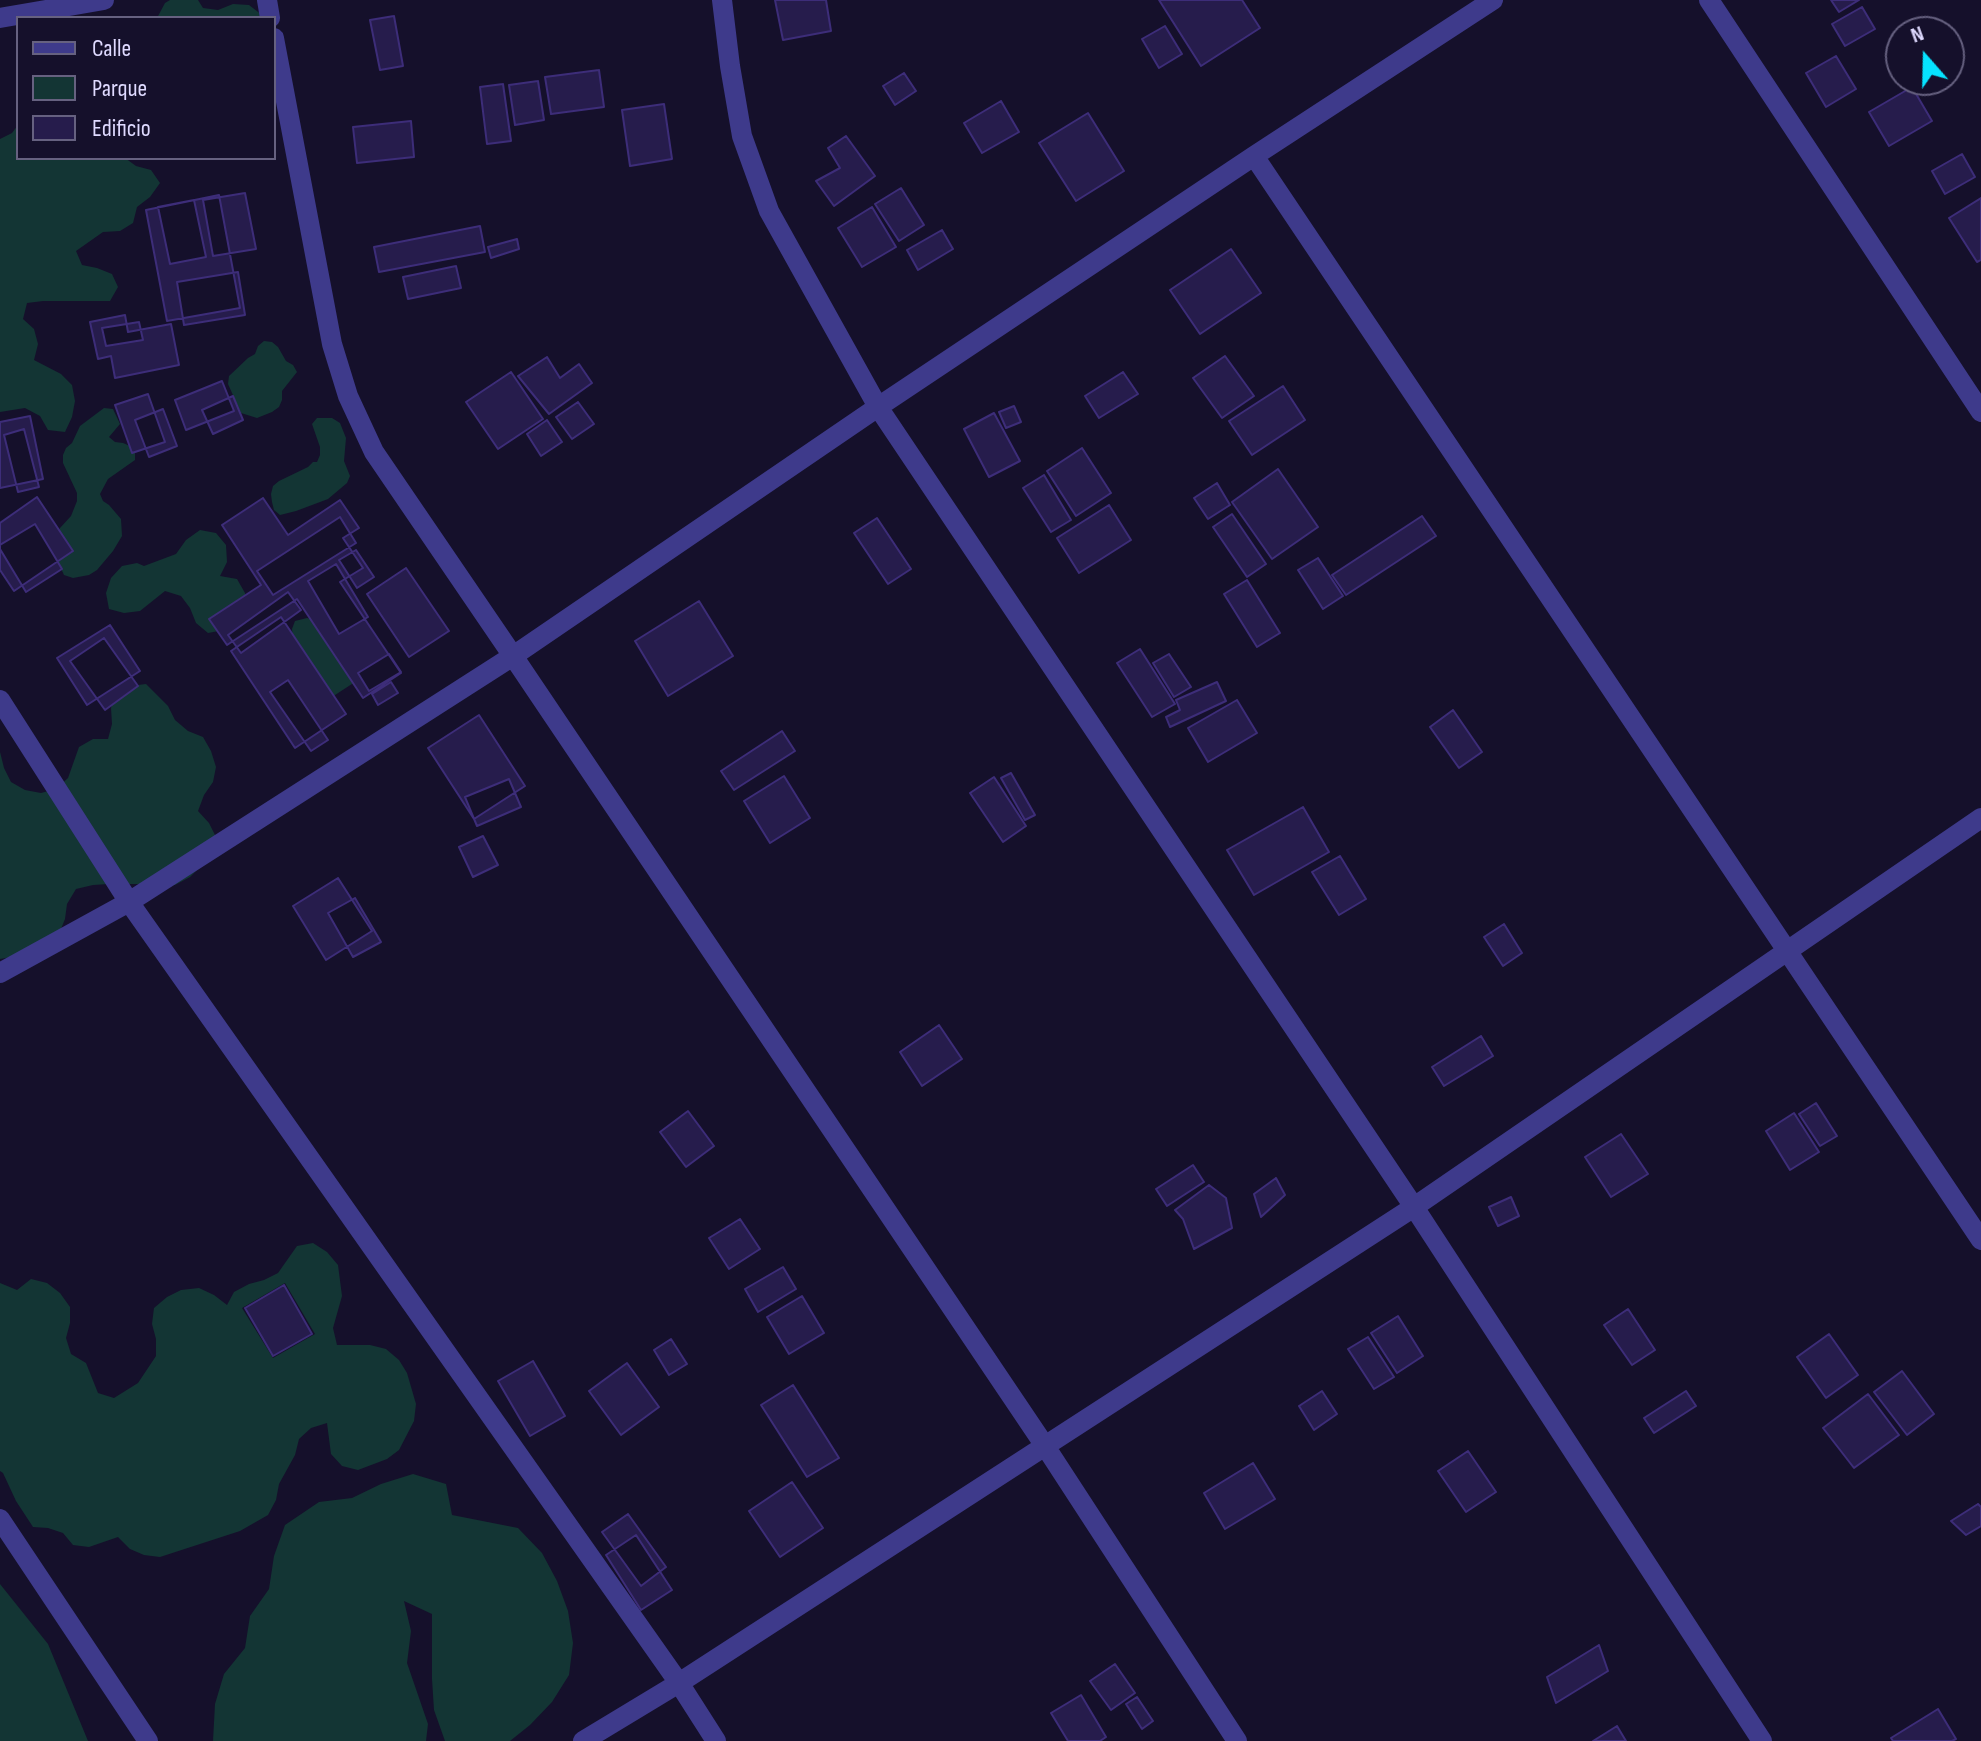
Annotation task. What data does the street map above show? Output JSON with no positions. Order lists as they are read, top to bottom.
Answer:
{
  "legend": ["Calle", "Parque", "Edificio"],
  "north": "top"
}
